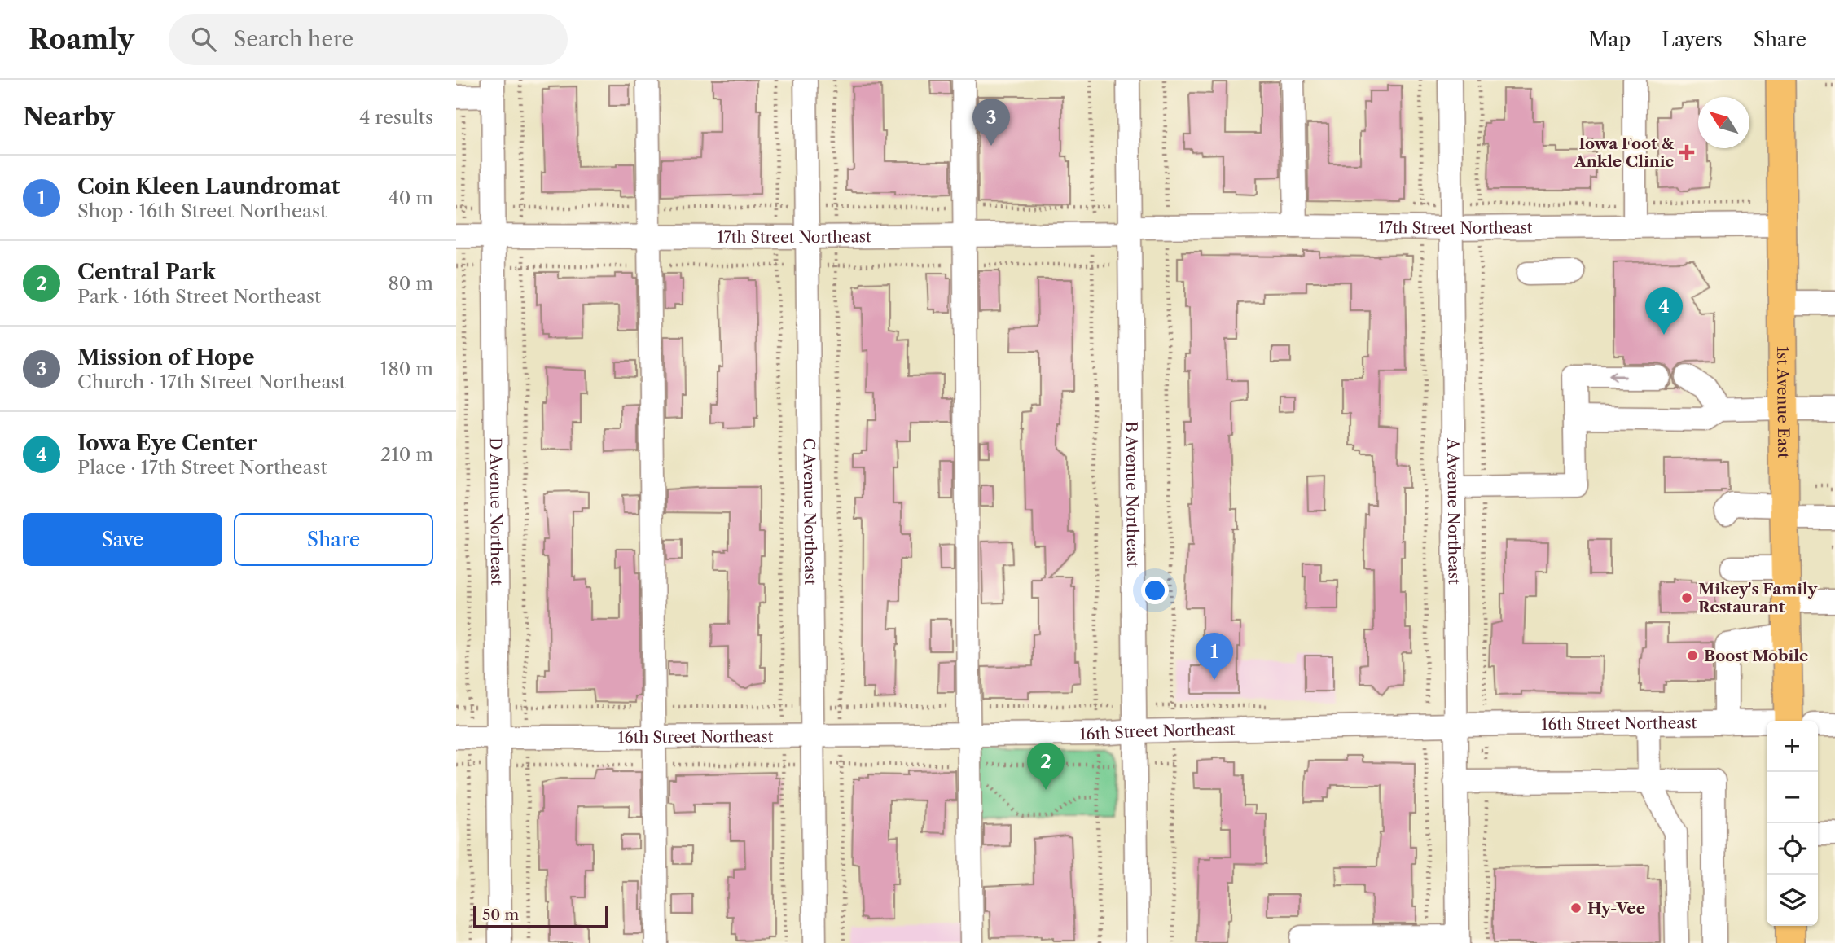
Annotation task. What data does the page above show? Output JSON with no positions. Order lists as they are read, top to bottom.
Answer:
{
  "streets": {
    "main road": ["1st Avenue East"],
    "street": [
      "17th Street Northeast",
      "B Avenue Northeast",
      "D Avenue Northeast",
      "C Avenue Northeast",
      "A Avenue Northeast",
      "16th Street Northeast"
    ]
  },
  "crossings": [
    ["17th Street Northeast", "1st Avenue East"],
    ["17th Street Northeast", "B Avenue Northeast"],
    ["17th Street Northeast", "D Avenue Northeast"],
    ["17th Street Northeast", "C Avenue Northeast"],
    ["17th Street Northeast", "A Avenue Northeast"],
    ["B Avenue Northeast", "16th Street Northeast"],
    ["D Avenue Northeast", "16th Street Northeast"],
    ["C Avenue Northeast", "16th Street Northeast"],
    ["A Avenue Northeast", "16th Street Northeast"]
  ],
  "places": {
    "health": ["Iowa Foot & Ankle Clinic"],
    "other": ["Mikey's Family Restaurant", "Boost Mobile", "Hy-Vee"]
  },
  "scale_bar": "50 m",
  "north": "top left",
  "page": {
    "header": "Roamly",
    "search": "Search here",
    "nav": ["Map", "Layers", "Share"],
    "heading": ["Nearby", "4 results"],
    "pins": [
      "3",
      "4",
      "1",
      "2"
    ],
    "list": [
      {
        "mark": "1",
        "name": "Coin Kleen Laundromat",
        "note": "Shop · 16th Street Northeast",
        "value": "40 m"
      },
      {
        "mark": "2",
        "name": "Central Park",
        "note": "Park · 16th Street Northeast",
        "value": "80 m"
      },
      {
        "mark": "3",
        "name": "Mission of Hope",
        "note": "Church · 17th Street Northeast",
        "value": "180 m"
      },
      {
        "mark": "4",
        "name": "Iowa Eye Center",
        "note": "Place · 17th Street Northeast",
        "value": "210 m"
      }
    ],
    "buttons": ["Save", "Share"],
    "map_buttons": ["+", "−"],
    "scale": "50 m"
  }
}
